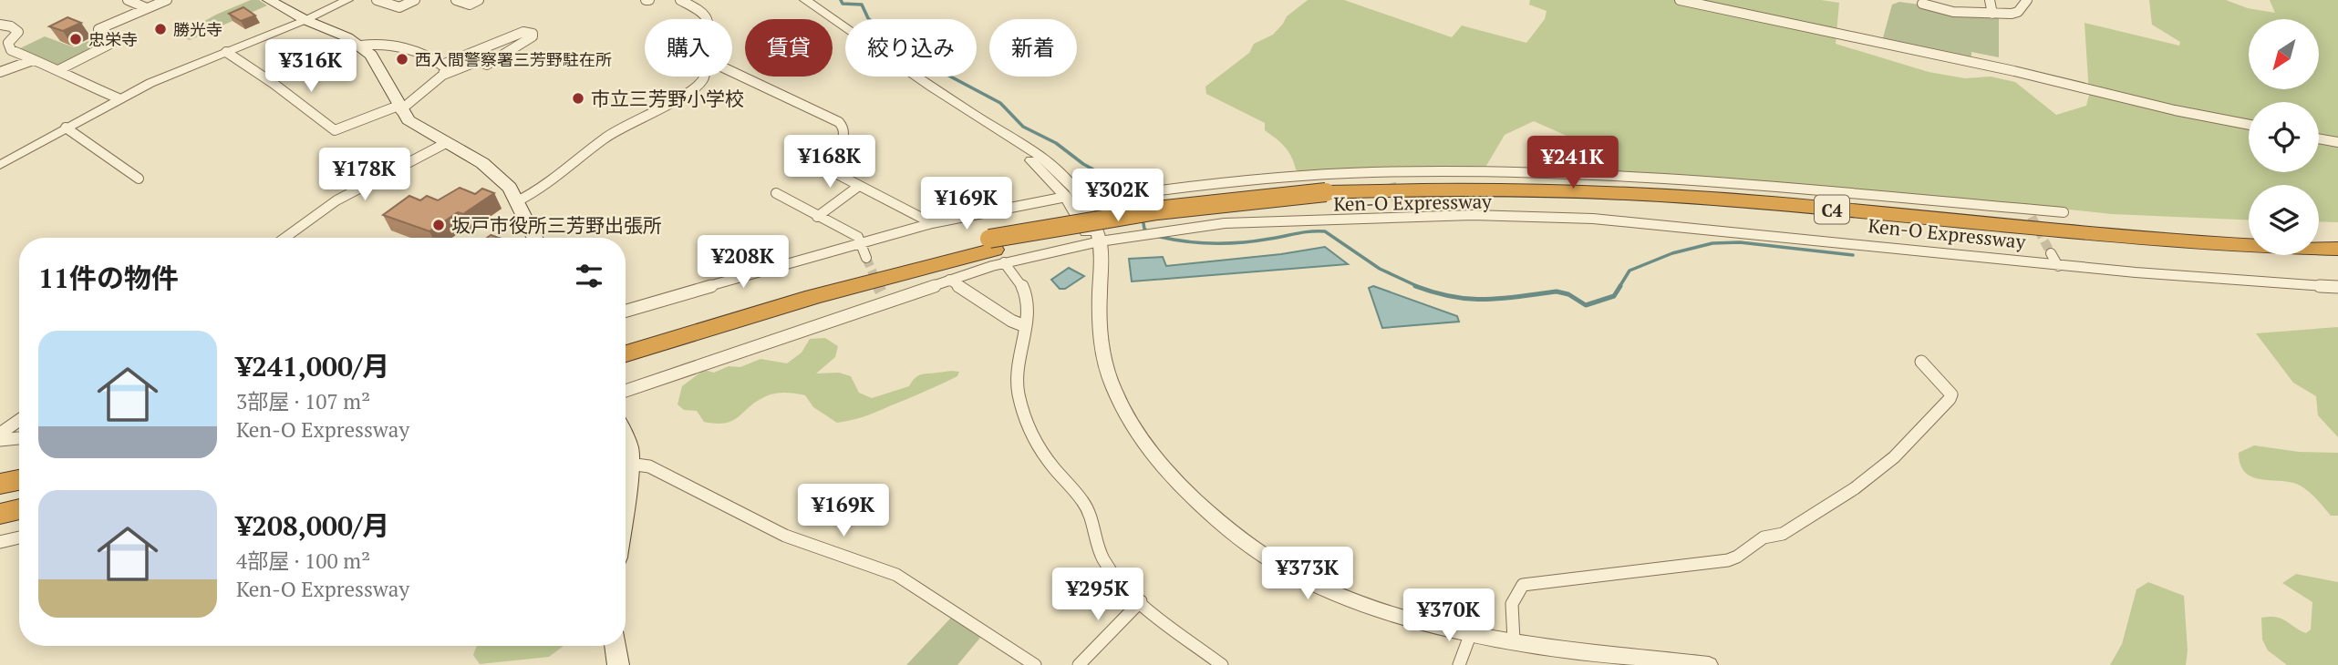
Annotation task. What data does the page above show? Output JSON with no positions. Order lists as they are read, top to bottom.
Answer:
{
  "streets": {
    "highway": ["Ken-O Expressway", "C4"]
  },
  "places": [
    "勝光寺",
    "忠栄寺",
    "西入間警察署三芳野駐在所",
    "市立三芳野小学校",
    "坂戸市役所三芳野出張所"
  ],
  "north": "bottom left",
  "page": {
    "chip": [
      "購入",
      "賃貸",
      "絞り込み",
      "新着"
    ],
    "price": [
      "¥316K",
      "¥168K",
      "¥241K",
      "¥178K",
      "¥302K",
      "¥169K",
      "¥208K",
      "¥169K",
      "¥373K",
      "¥295K",
      "¥370K"
    ],
    "heading": "11件の物件",
    "list": [
      {
        "name": "¥241,000/月",
        "note": "3部屋 · 107 m² · Ken-O Expressway"
      },
      {
        "name": "¥208,000/月",
        "note": "4部屋 · 100 m² · Ken-O Expressway"
      }
    ]
  }
}
